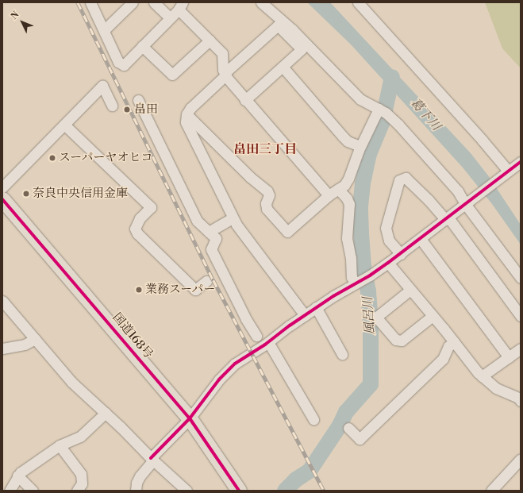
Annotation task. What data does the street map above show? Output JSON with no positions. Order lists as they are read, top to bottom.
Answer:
{
  "streets": {
    "highway": ["国道168号"]
  },
  "districts": ["畠田三丁目"],
  "water": ["葛下川", "風呂川"],
  "places": [
    "畠田",
    "スーパーヤオヒコ",
    "奈良中央信用金庫",
    "業務スーパー"
  ],
  "north": "top left"
}
